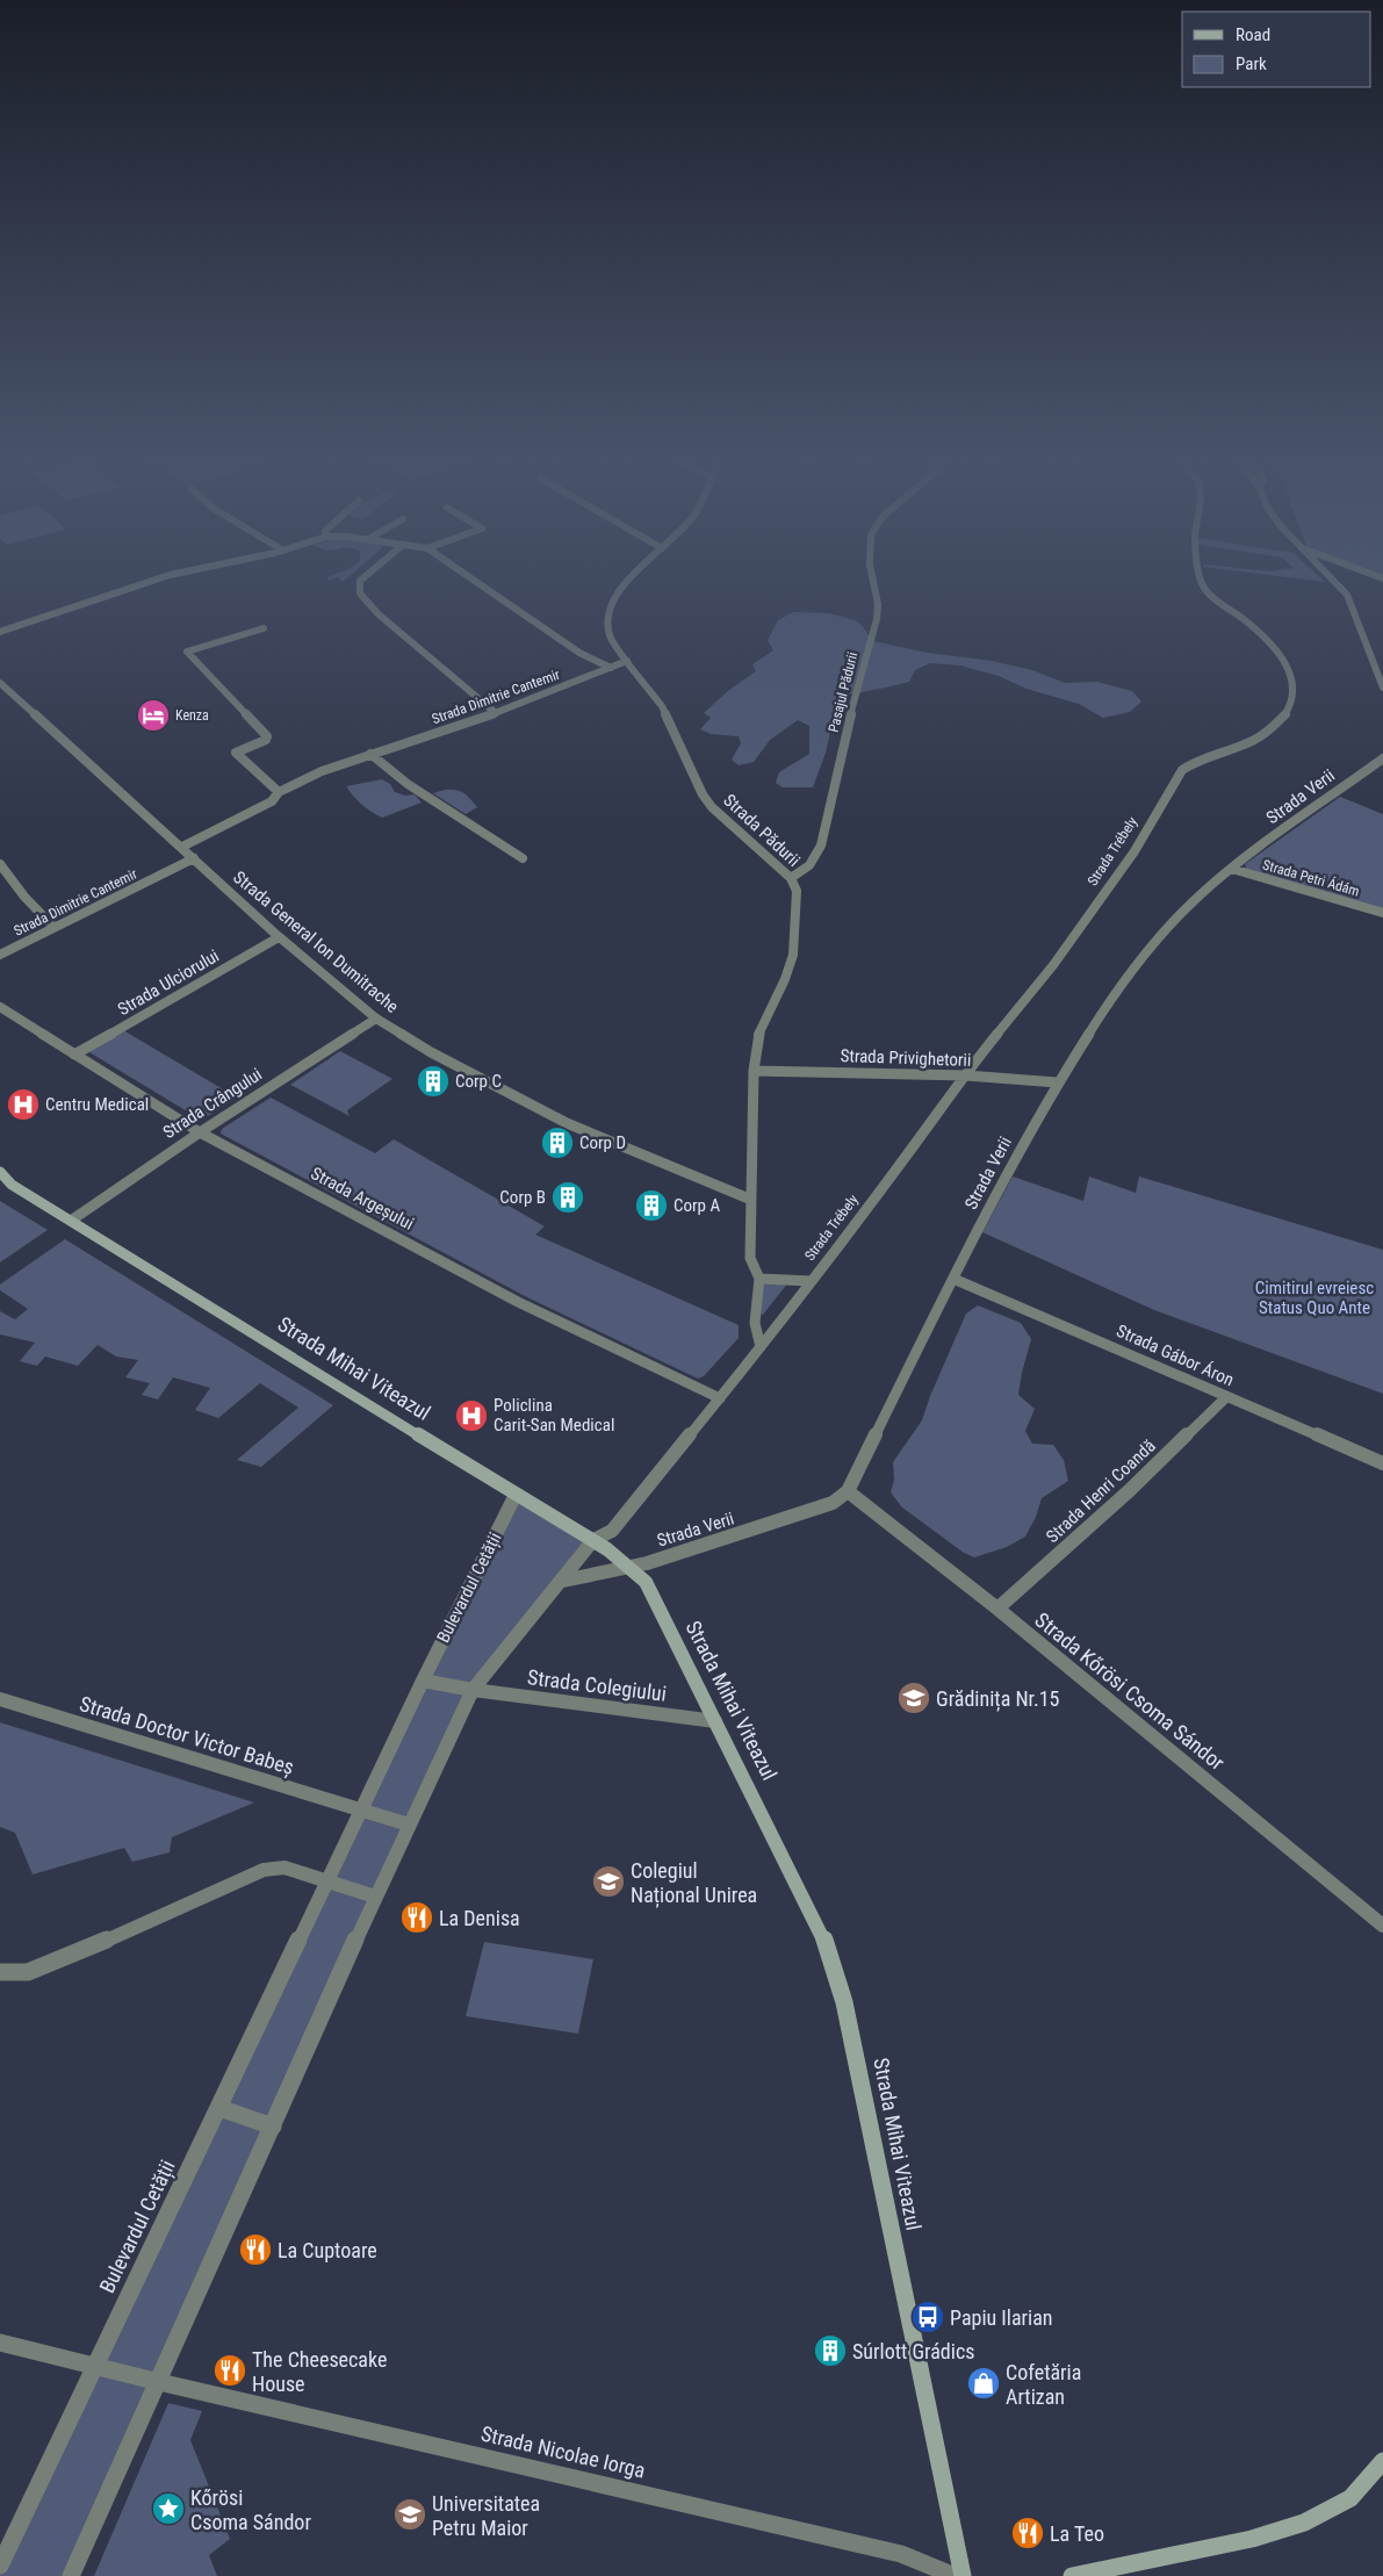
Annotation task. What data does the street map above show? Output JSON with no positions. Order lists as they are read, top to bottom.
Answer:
{
  "streets": {
    "main road": ["Strada Mihai Viteazul"],
    "street": [
      "Pasajul Pădurii",
      "Strada Dimitrie Cantemir",
      "Strada Verii",
      "Strada Pădurii",
      "Strada Trébely",
      "Strada Petri Ádám",
      "Strada General Ion Dumitrache",
      "Strada Ulciorului",
      "Strada Privighetorii",
      "Strada Crângului",
      "Strada Argeșului",
      "Strada Gábor Áron",
      "Strada Henri Coandă",
      "Bulevardul Cetății",
      "Strada Colegiului",
      "Strada Kőrösi Csoma Sándor",
      "Strada Doctor Victor Babeș",
      "Strada Nicolae Iorga"
    ]
  },
  "crossings": [
    ["Pasajul Pădurii", "Strada Pădurii"],
    ["Strada Dimitrie Cantemir", "Strada Pădurii"],
    ["Strada Dimitrie Cantemir", "Strada General Ion Dumitrache"],
    ["Strada Verii", "Strada Petri Ádám"],
    ["Strada Verii", "Strada Privighetorii"],
    ["Strada Verii", "Strada Gábor Áron"],
    ["Strada Verii", "Strada Mihai Viteazul"],
    ["Strada Verii", "Strada Kőrösi Csoma Sándor"],
    ["Strada Pădurii", "Strada Trébely"],
    ["Strada Pădurii", "Strada General Ion Dumitrache"],
    ["Strada Pădurii", "Strada Privighetorii"],
    ["Strada Trébely", "Strada Privighetorii"],
    ["Strada Trébely", "Strada Argeșului"],
    ["Strada Trébely", "Strada Mihai Viteazul"],
    ["Strada General Ion Dumitrache", "Strada Ulciorului"],
    ["Strada General Ion Dumitrache", "Strada Crângului"],
    ["Strada Ulciorului", "Strada Argeșului"],
    ["Strada Crângului", "Strada Argeșului"],
    ["Strada Crângului", "Strada Mihai Viteazul"],
    ["Strada Gábor Áron", "Strada Henri Coandă"],
    ["Strada Mihai Viteazul", "Bulevardul Cetății"],
    ["Strada Mihai Viteazul", "Strada Colegiului"],
    ["Strada Henri Coandă", "Strada Kőrösi Csoma Sándor"],
    ["Bulevardul Cetății", "Strada Doctor Victor Babeș"]
  ],
  "parks": ["Cimitirul evreiesc Status Quo Ante"],
  "places": {
    "hotel": ["Kenza"],
    "building": [
      "Corp C",
      "Corp D",
      "Corp B",
      "Corp A",
      "Súrlott Grádics"
    ],
    "hospital": ["Centru Medical", "Policlina Carit-San Medical"],
    "school or university": ["Grădinița Nr.15", "Colegiul Național Unirea", "Universitatea Petru Maior"],
    "restaurant": [
      "La Denisa",
      "La Cuptoare",
      "The Cheesecake House",
      "La Teo"
    ],
    "bus stop": ["Papiu Ilarian"],
    "shop": ["Cofetăria Artizan"],
    "place": ["Kőrösi Csoma Sándor"]
  },
  "legend": ["Road", "Park"]
}
